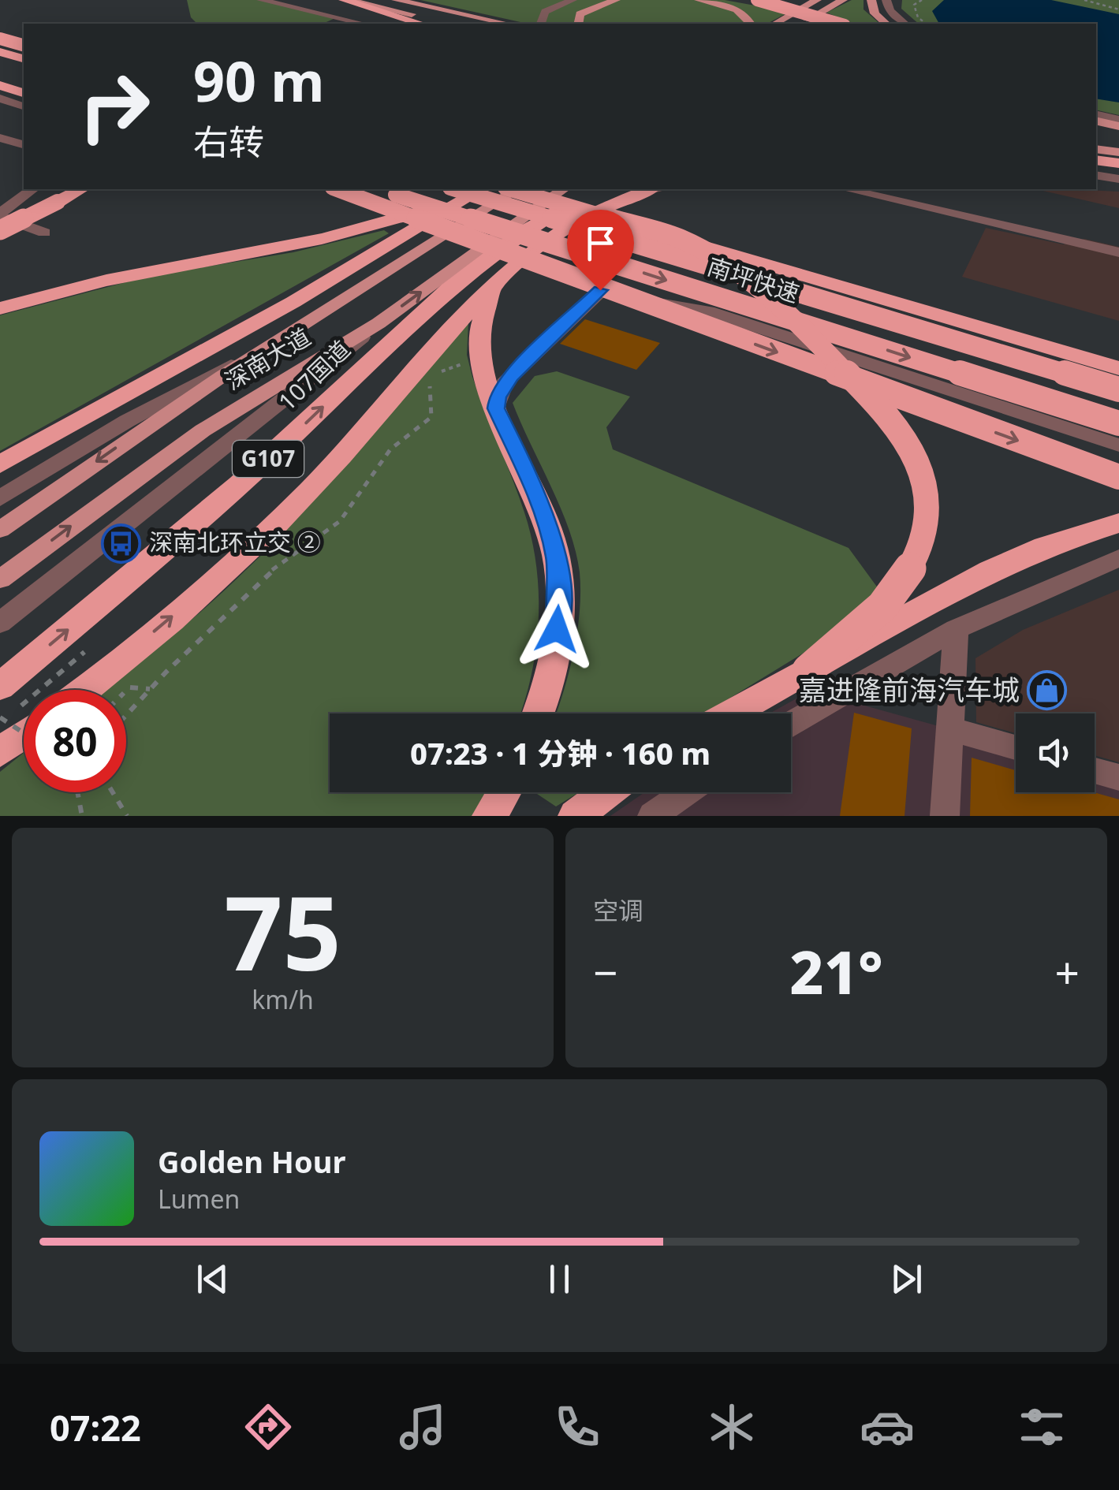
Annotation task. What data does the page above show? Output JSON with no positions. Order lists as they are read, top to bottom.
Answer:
{
  "streets": {
    "highway": ["南坪快速", "107国道", "G107"],
    "main road": ["深南大道"]
  },
  "places": {
    "bus stop": ["深南北环立交 ②"],
    "shop": ["嘉进隆前海汽车城"]
  },
  "page": {
    "turn": ["90 m", "右转"],
    "limit": "80",
    "trip": "07:23 · 1 分钟 · 160 m",
    "tile": [
      ["75", "km/h"],
      "空调"
    ],
    "heat": ["−", "21°", "+"],
    "song": ["Golden Hour", "Lumen"],
    "tabs": "07:22"
  }
}
